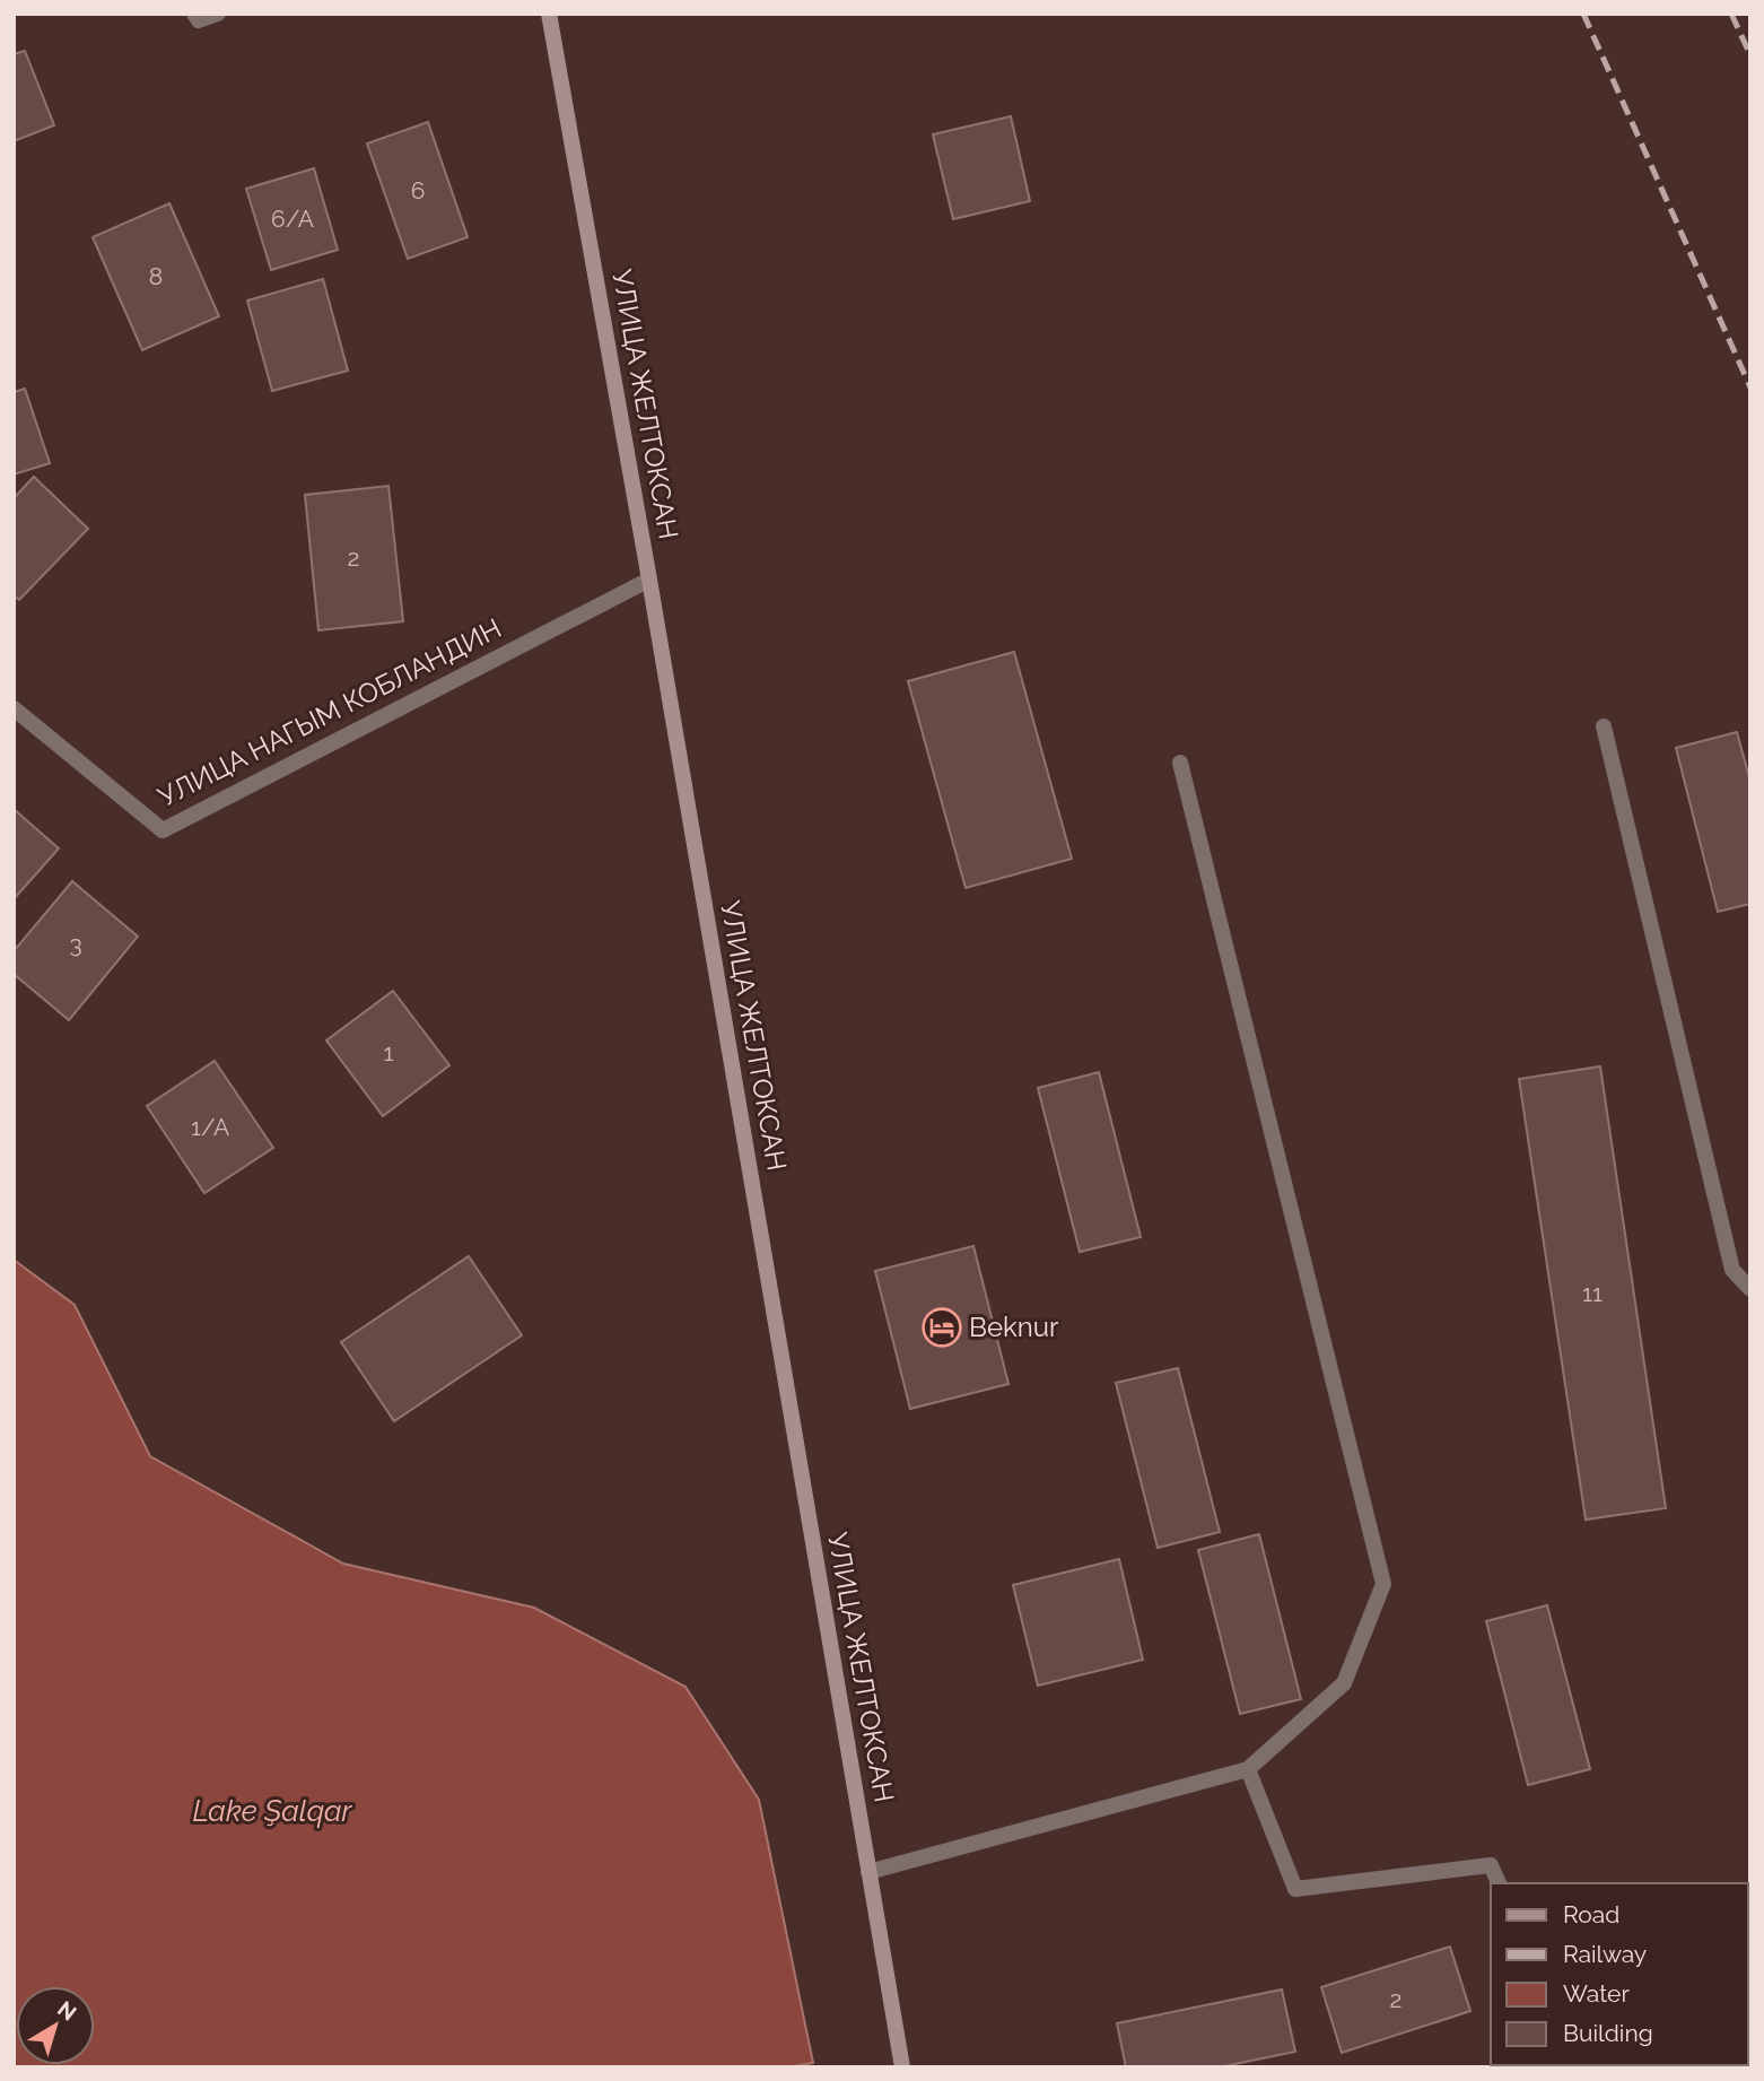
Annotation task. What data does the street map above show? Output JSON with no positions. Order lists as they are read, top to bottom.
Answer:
{
  "streets": {
    "main road": ["УЛИЦА ЖЕЛТОКСАН"],
    "street": ["УЛИЦА НАГЫМ КОБЛАНДИН"]
  },
  "crossings": [
    ["УЛИЦА ЖЕЛТОКСАН", "УЛИЦА НАГЫМ КОБЛАНДИН"]
  ],
  "water": ["Lake Şalqar"],
  "places": {
    "hotel": ["Beknur"]
  },
  "house_numbers": [
    "6",
    "6/А",
    "8",
    "2",
    "3",
    "1",
    "1/А",
    "11",
    "2"
  ],
  "legend": [
    "Road",
    "Railway",
    "Water",
    "Building"
  ],
  "north": "top right"
}
